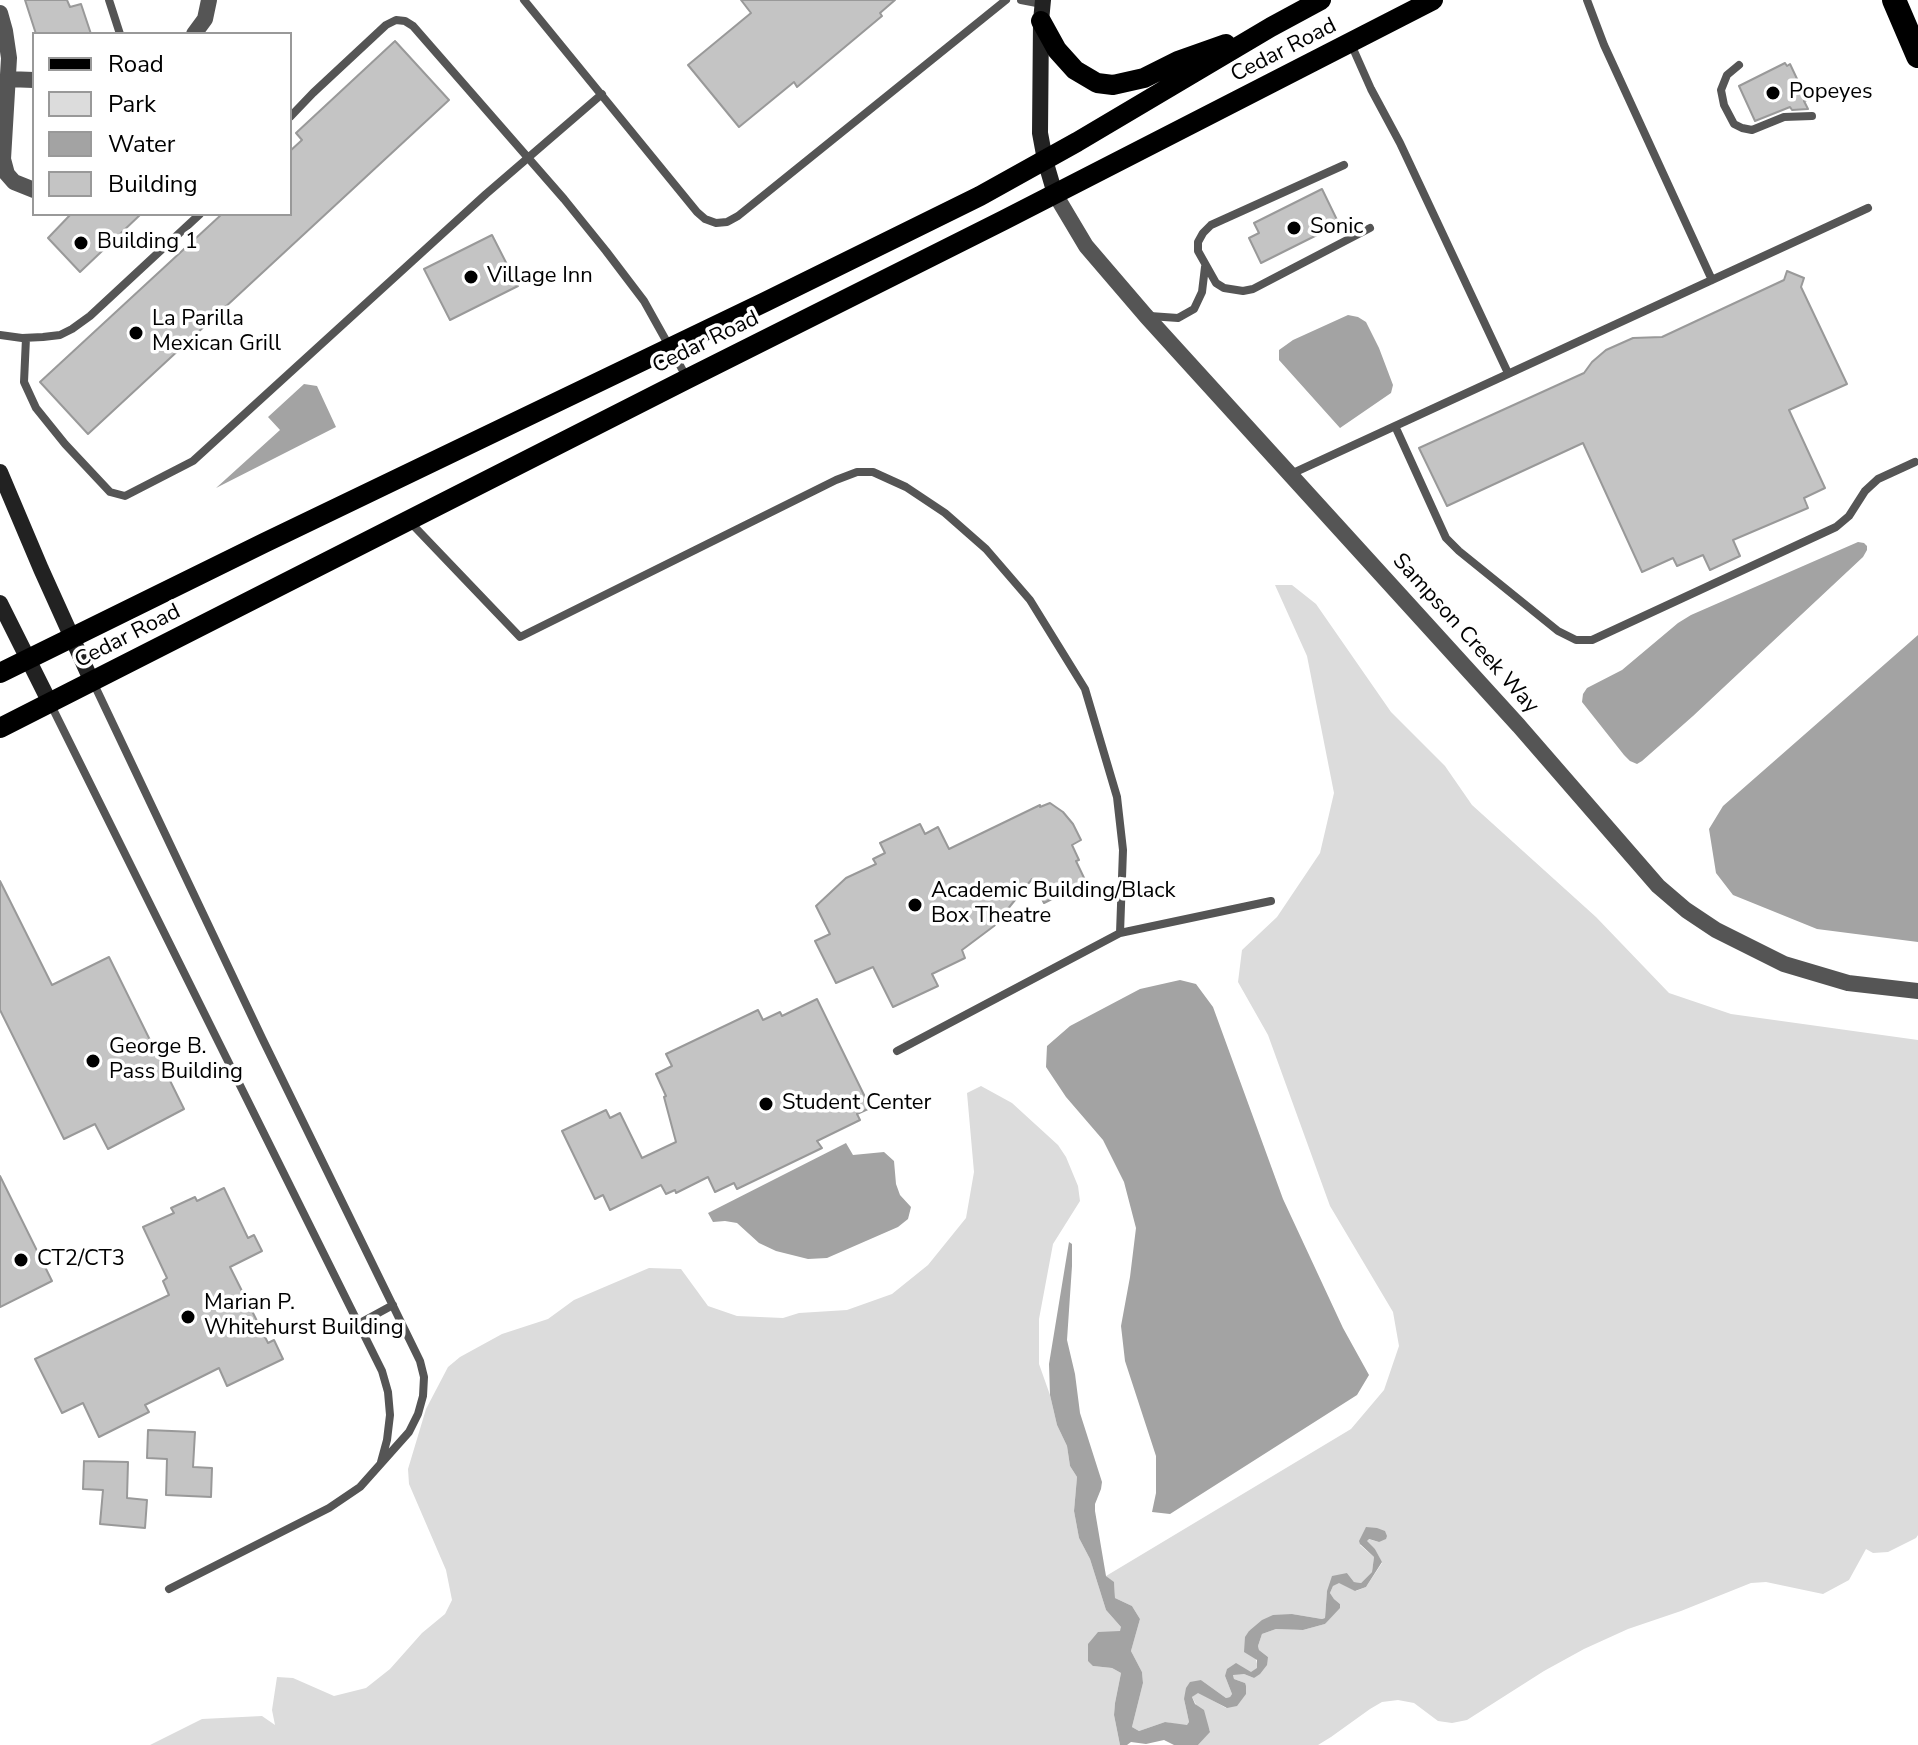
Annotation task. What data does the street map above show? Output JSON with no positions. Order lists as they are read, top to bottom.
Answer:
{
  "streets": {
    "main road": ["Cedar Road"],
    "street": ["Sampson Creek Way"]
  },
  "crossings": [
    ["Cedar Road", "Sampson Creek Way"]
  ],
  "places": [
    "Popeyes",
    "Sonic",
    "Building 1",
    "Village Inn",
    "La Parilla Mexican Grill",
    "Academic Building/Black Box Theatre",
    "George B. Pass Building",
    "Student Center",
    "CT2/CT3",
    "Marian P. Whitehurst Building"
  ],
  "legend": [
    "Road",
    "Park",
    "Water",
    "Building"
  ]
}
